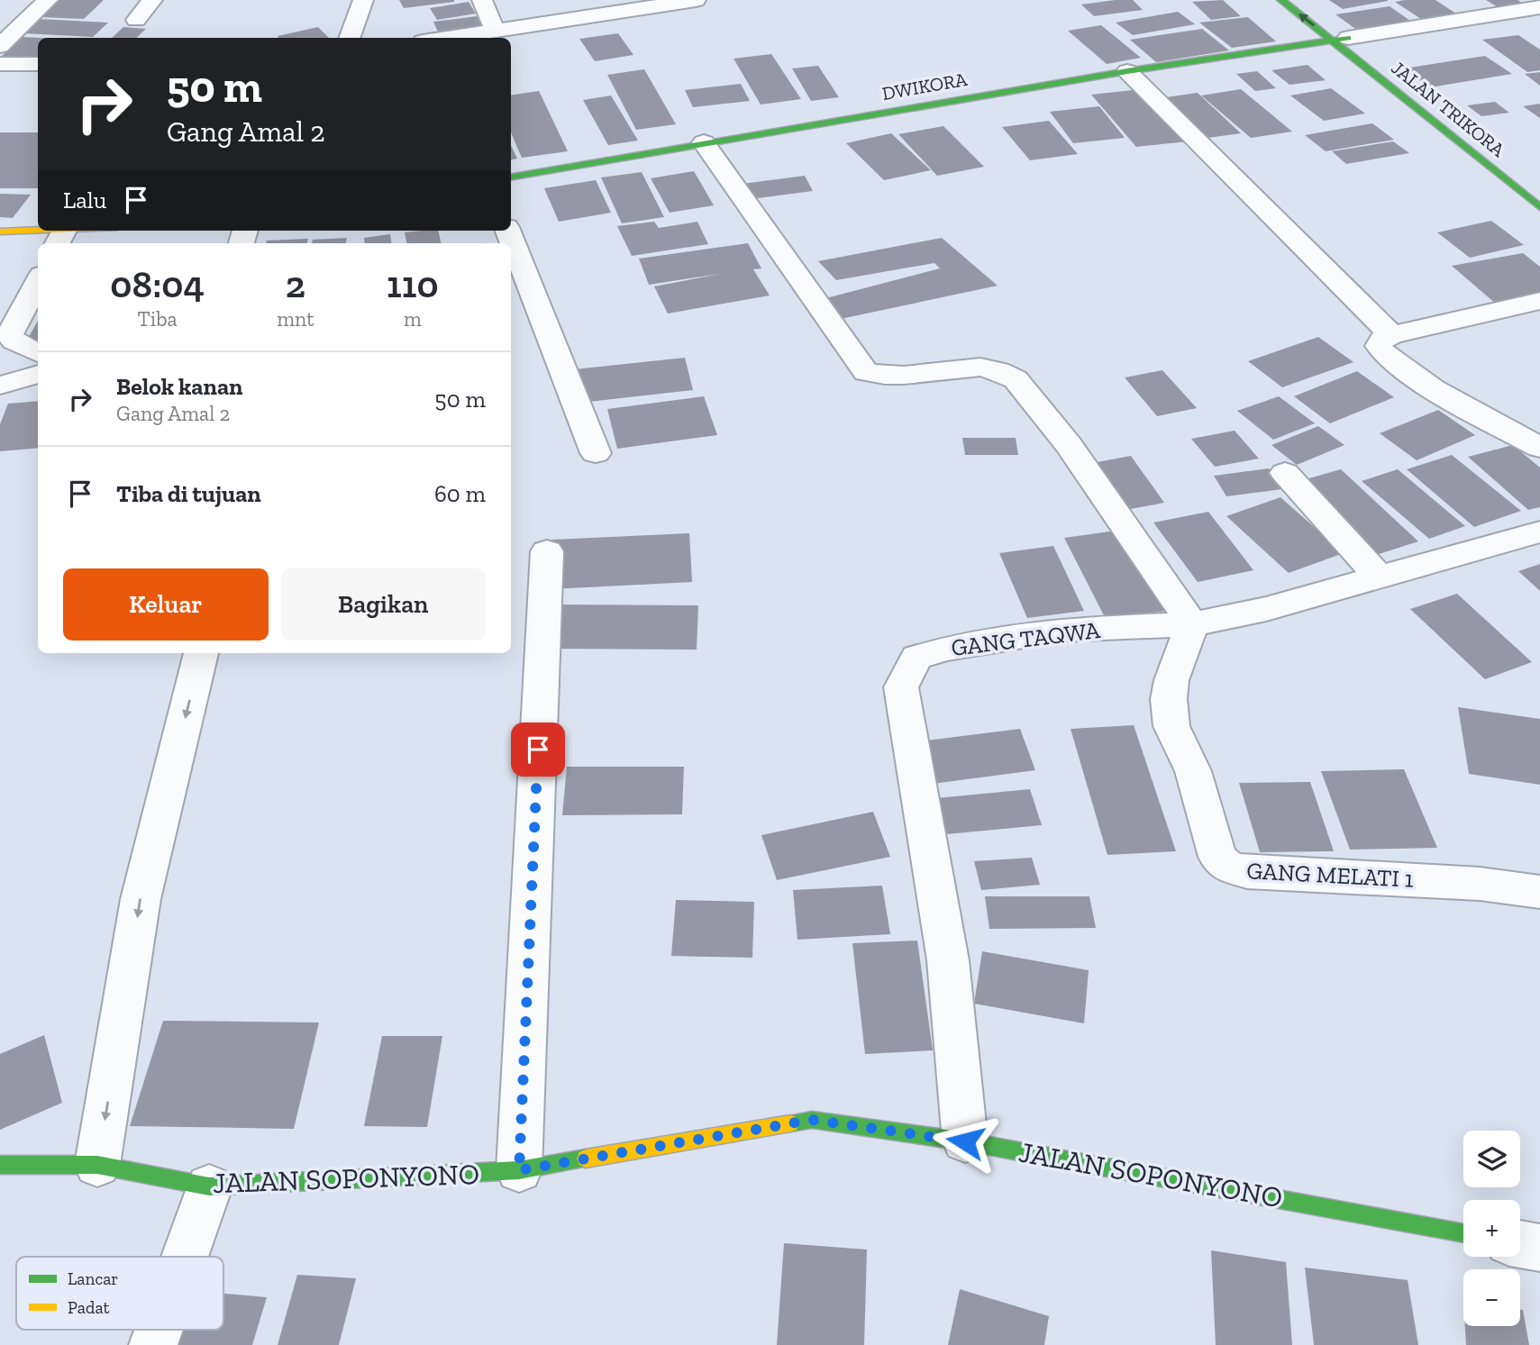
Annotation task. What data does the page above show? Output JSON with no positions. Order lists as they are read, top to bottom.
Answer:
{
  "streets": {
    "street": [
      "DWIKORA",
      "JALAN TRIKORA",
      "GANG TAQWA",
      "GANG MELATI 1",
      "JALAN SOPONYONO"
    ]
  },
  "crossings": [
    ["DWIKORA", "JALAN TRIKORA"],
    ["GANG TAQWA", "GANG MELATI 1"],
    ["GANG TAQWA", "JALAN SOPONYONO"]
  ],
  "legend": ["Lancar", "Padat"],
  "page": {
    "turn": ["50 m", "Gang Amal 2"],
    "then": "Lalu",
    "eta": [
      "08:04",
      "Tiba",
      "2",
      "mnt",
      "110",
      "m"
    ],
    "list": [
      {
        "name": "Belok kanan",
        "note": "Gang Amal 2",
        "value": "50 m"
      },
      {
        "name": "Tiba di tujuan",
        "value": "60 m"
      }
    ],
    "buttons": ["Keluar", "Bagikan"],
    "map_buttons": ["+", "−"]
  }
}
